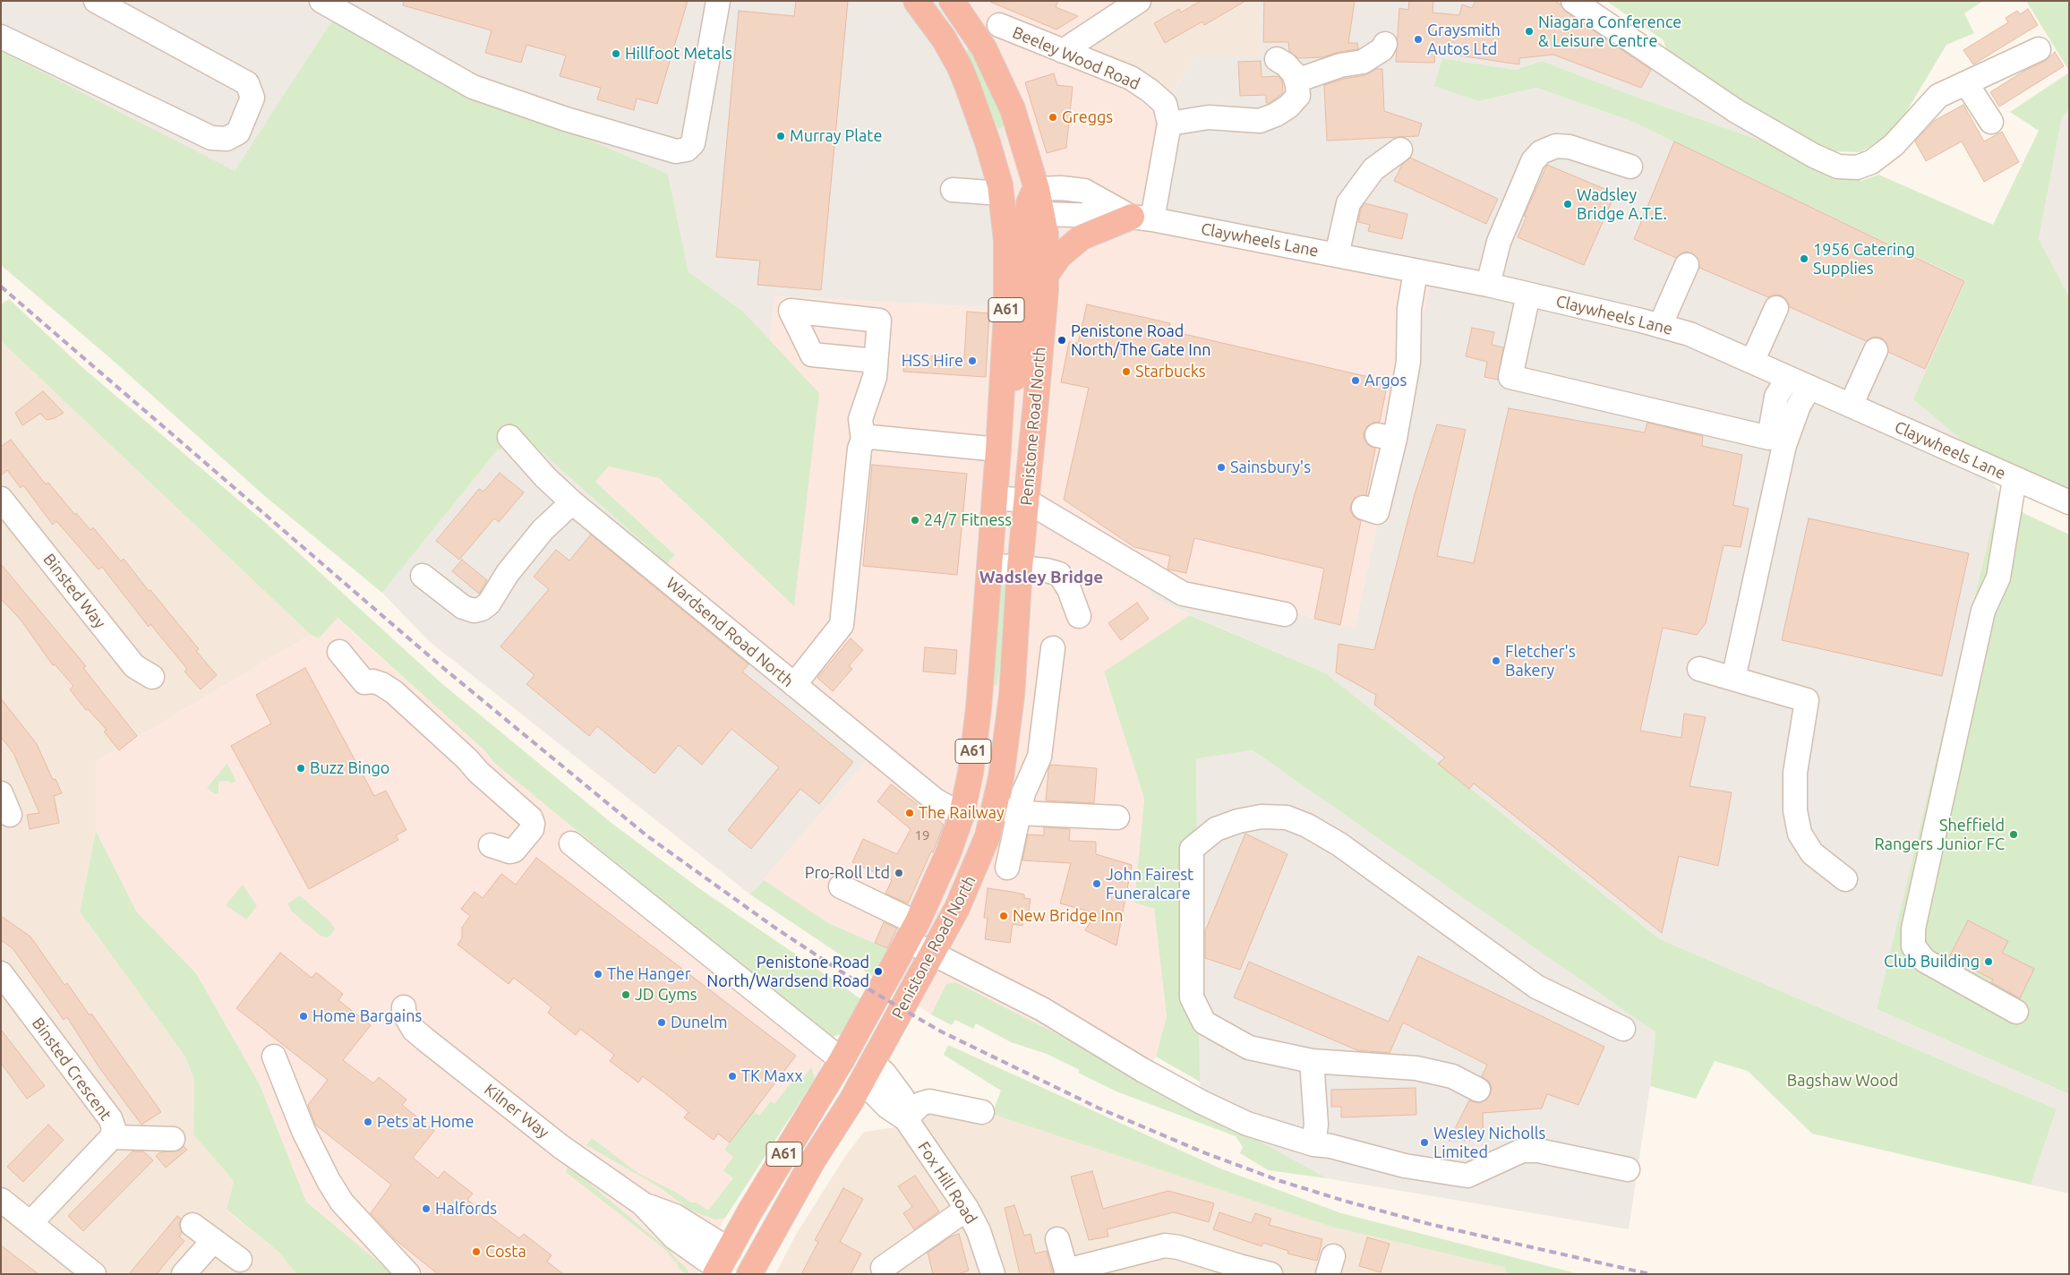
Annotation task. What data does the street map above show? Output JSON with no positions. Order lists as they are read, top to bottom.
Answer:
{
  "streets": {
    "highway": ["A61", "Penistone Road North"],
    "street": [
      "Beeley Wood Road",
      "Claywheels Lane",
      "Binsted Way",
      "Wardsend Road North",
      "Binsted Crescent",
      "Kilner Way",
      "Fox Hill Road"
    ]
  },
  "crossings": [
    ["Beeley Wood Road", "Claywheels Lane"],
    ["Claywheels Lane", "Penistone Road North"],
    ["A61", "Penistone Road North"],
    ["A61", "Kilner Way"],
    ["A61", "Fox Hill Road"],
    ["Penistone Road North", "Wardsend Road North"],
    ["Penistone Road North", "Fox Hill Road"]
  ],
  "districts": ["Wadsley Bridge"],
  "parks": ["Bagshaw Wood"],
  "places": [
    "Niagara Conference & Leisure Centre",
    "Graysmith Autos Ltd",
    "Hillfoot Metals",
    "Greggs",
    "Murray Plate",
    "Wadsley Bridge A.T.E.",
    "1956 Catering Supplies",
    "Penistone Road North/The Gate Inn",
    "HSS Hire",
    "Starbucks",
    "Argos",
    "Sainsbury's",
    "24/7 Fitness",
    "Fletcher's Bakery",
    "Buzz Bingo",
    "The Railway",
    "Sheffield Rangers Junior FC",
    "Pro-Roll Ltd",
    "John Fairest Funeralcare",
    "New Bridge Inn",
    "Club Building",
    "Penistone Road North/Wardsend Road",
    "The Hanger",
    "JD Gyms",
    "Home Bargains",
    "Dunelm",
    "TK Maxx",
    "Pets at Home",
    "Wesley Nicholls Limited",
    "Halfords",
    "Costa"
  ],
  "house_numbers": ["19"]
}
